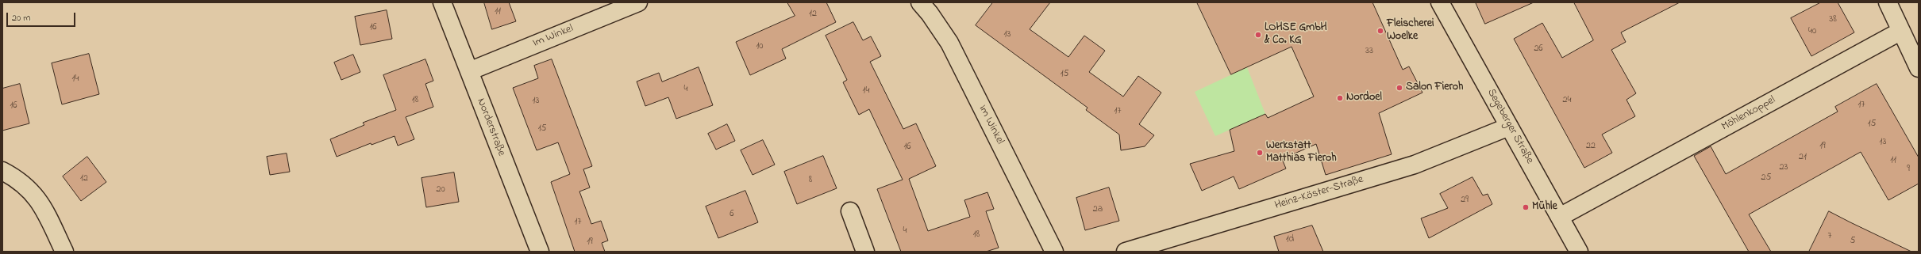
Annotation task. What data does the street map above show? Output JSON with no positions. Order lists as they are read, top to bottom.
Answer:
{
  "streets": {
    "street": [
      "Im Winkel",
      "Möhlenkoppel",
      "Segeberger Straße",
      "Norderstraße",
      "Heinz-Köster-Straße"
    ]
  },
  "crossings": [
    ["Im Winkel", "Norderstraße"],
    ["Möhlenkoppel", "Segeberger Straße"],
    ["Segeberger Straße", "Heinz-Köster-Straße"]
  ],
  "places": [
    "Fleischerei Woelke",
    "LOHSE GmbH & Co. KG",
    "Salon Fieroh",
    "Nordoel",
    "Werkstatt Matthias Fieroh",
    "Mühle"
  ],
  "house_numbers": [
    "11",
    "12",
    "38",
    "16",
    "40",
    "13",
    "10",
    "26",
    "33",
    "15",
    "14",
    "4",
    "14",
    "18",
    "24",
    "13",
    "17",
    "16",
    "17",
    "15",
    "15",
    "13",
    "22",
    "19",
    "16",
    "21",
    "11",
    "23",
    "9",
    "25",
    "12",
    "8",
    "20",
    "29",
    "2a",
    "6",
    "17",
    "4",
    "18",
    "7",
    "1d",
    "5",
    "19"
  ],
  "scale_bar": "20 m"
}
